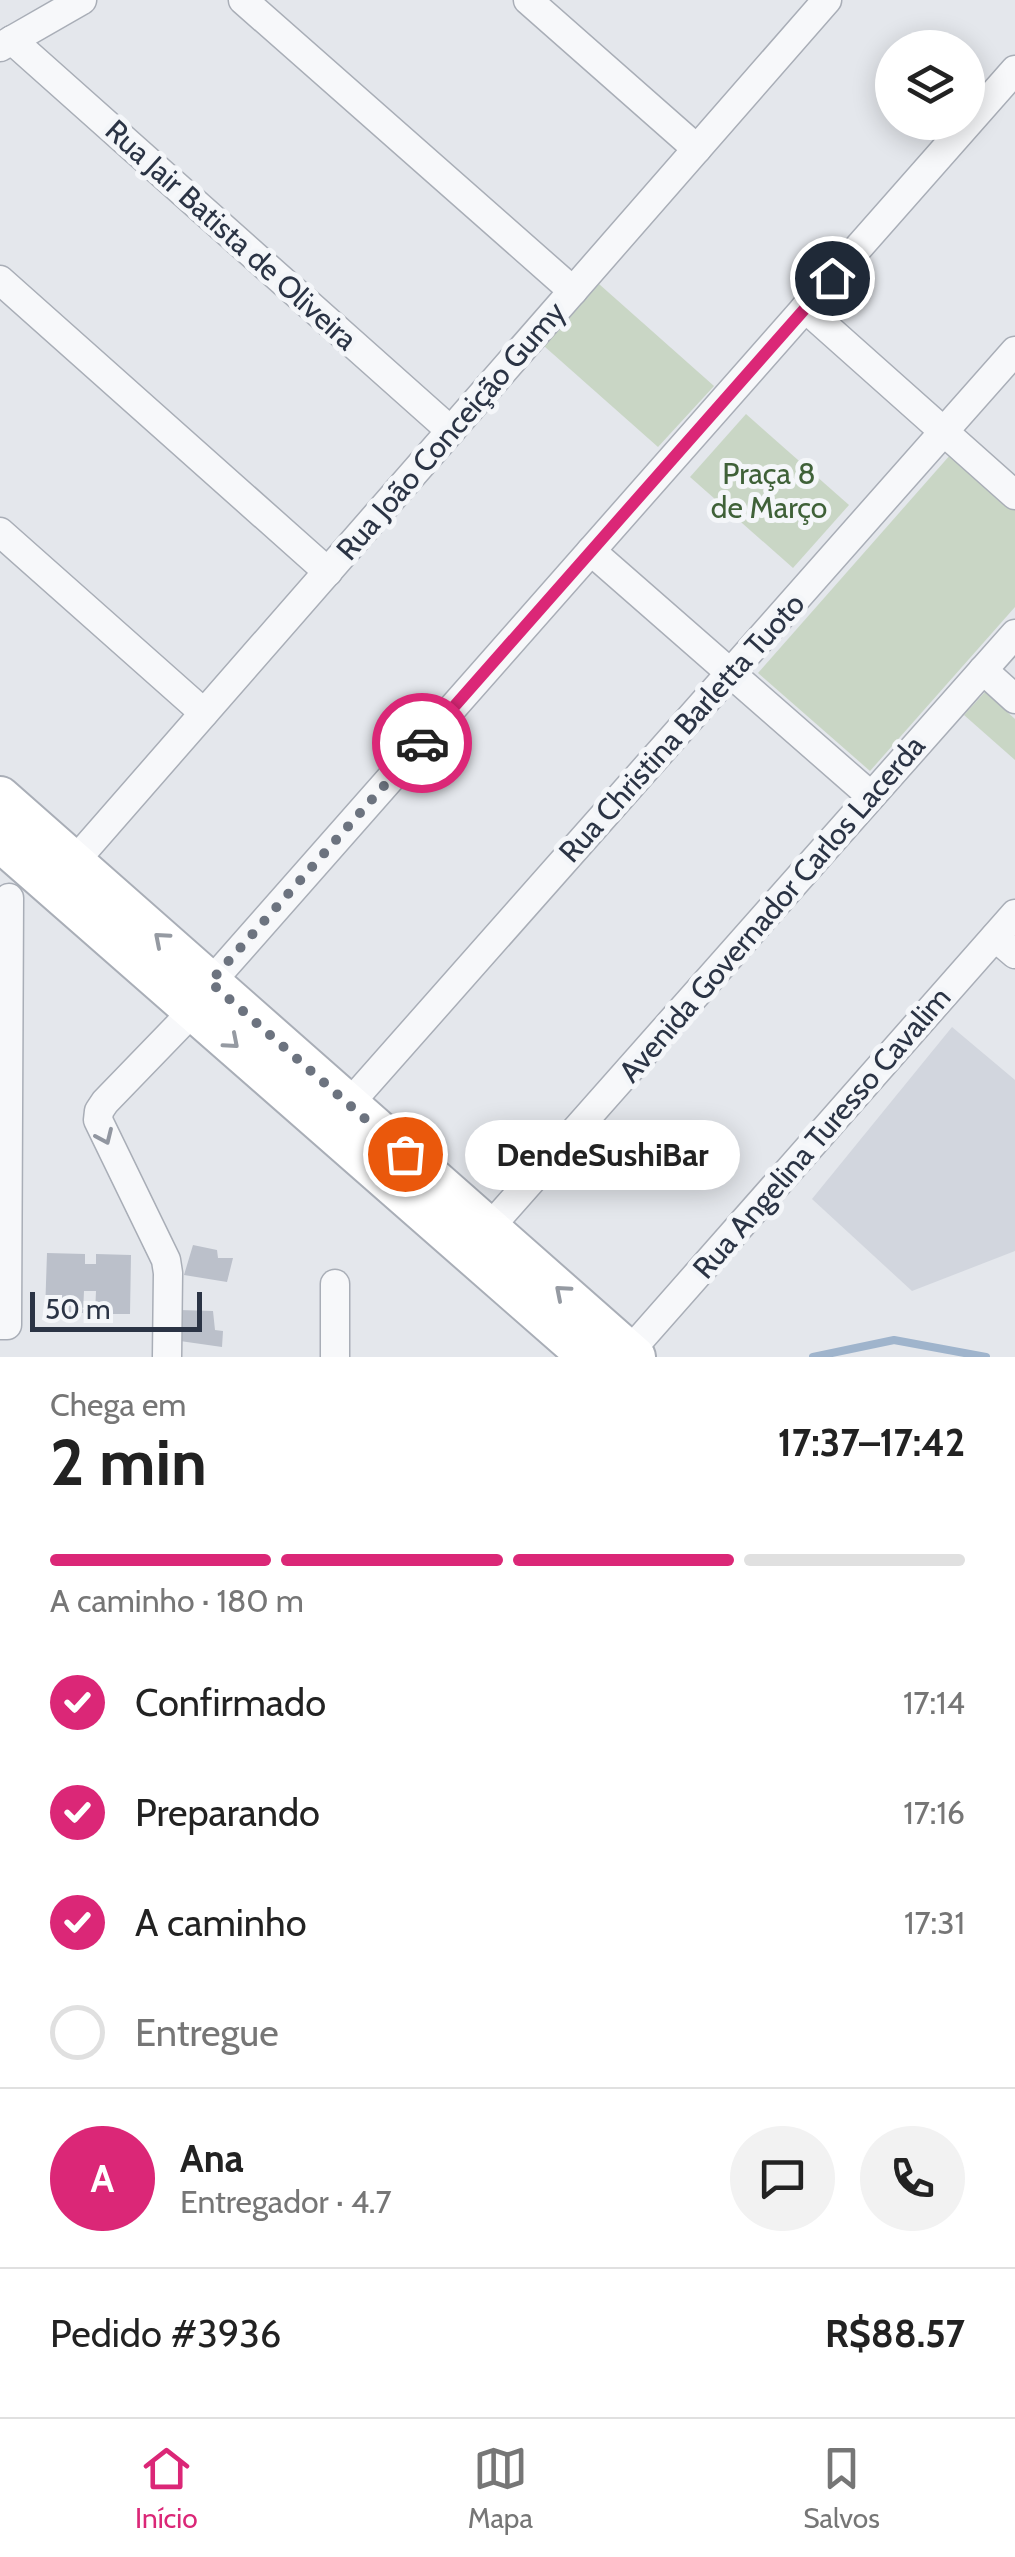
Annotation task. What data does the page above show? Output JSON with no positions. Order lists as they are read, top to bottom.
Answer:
{
  "streets": {
    "street": [
      "Rua Jair Batista de Oliveira",
      "Rua João Conceição Gumy",
      "Rua Christina Barletta Tuoto",
      "Avenida Governador Carlos Lacerda",
      "Rua Angelina Turesso Cavalim"
    ]
  },
  "crossings": [
    ["Rua Jair Batista de Oliveira", "Rua João Conceição Gumy"]
  ],
  "parks": ["Praça 8 de Março"],
  "places": ["DendeSushiBar"],
  "scale_bar": "50 m",
  "page": {
    "bubble": "DendeSushiBar",
    "scale": "50 m",
    "heading": ["2 min", "Chega em", "17:37–17:42"],
    "panel": [
      "Ana",
      "Entregador · 4.7",
      "Pedido #3936",
      "R$88.57"
    ],
    "bar": "A caminho · 180 m",
    "list": [
      ["Confirmado", "17:14"],
      ["Preparando", "17:16"],
      ["A caminho", "17:31"],
      "Entregue"
    ],
    "round": "A",
    "tabs": ["Início", "Mapa", "Salvos"]
  }
}
